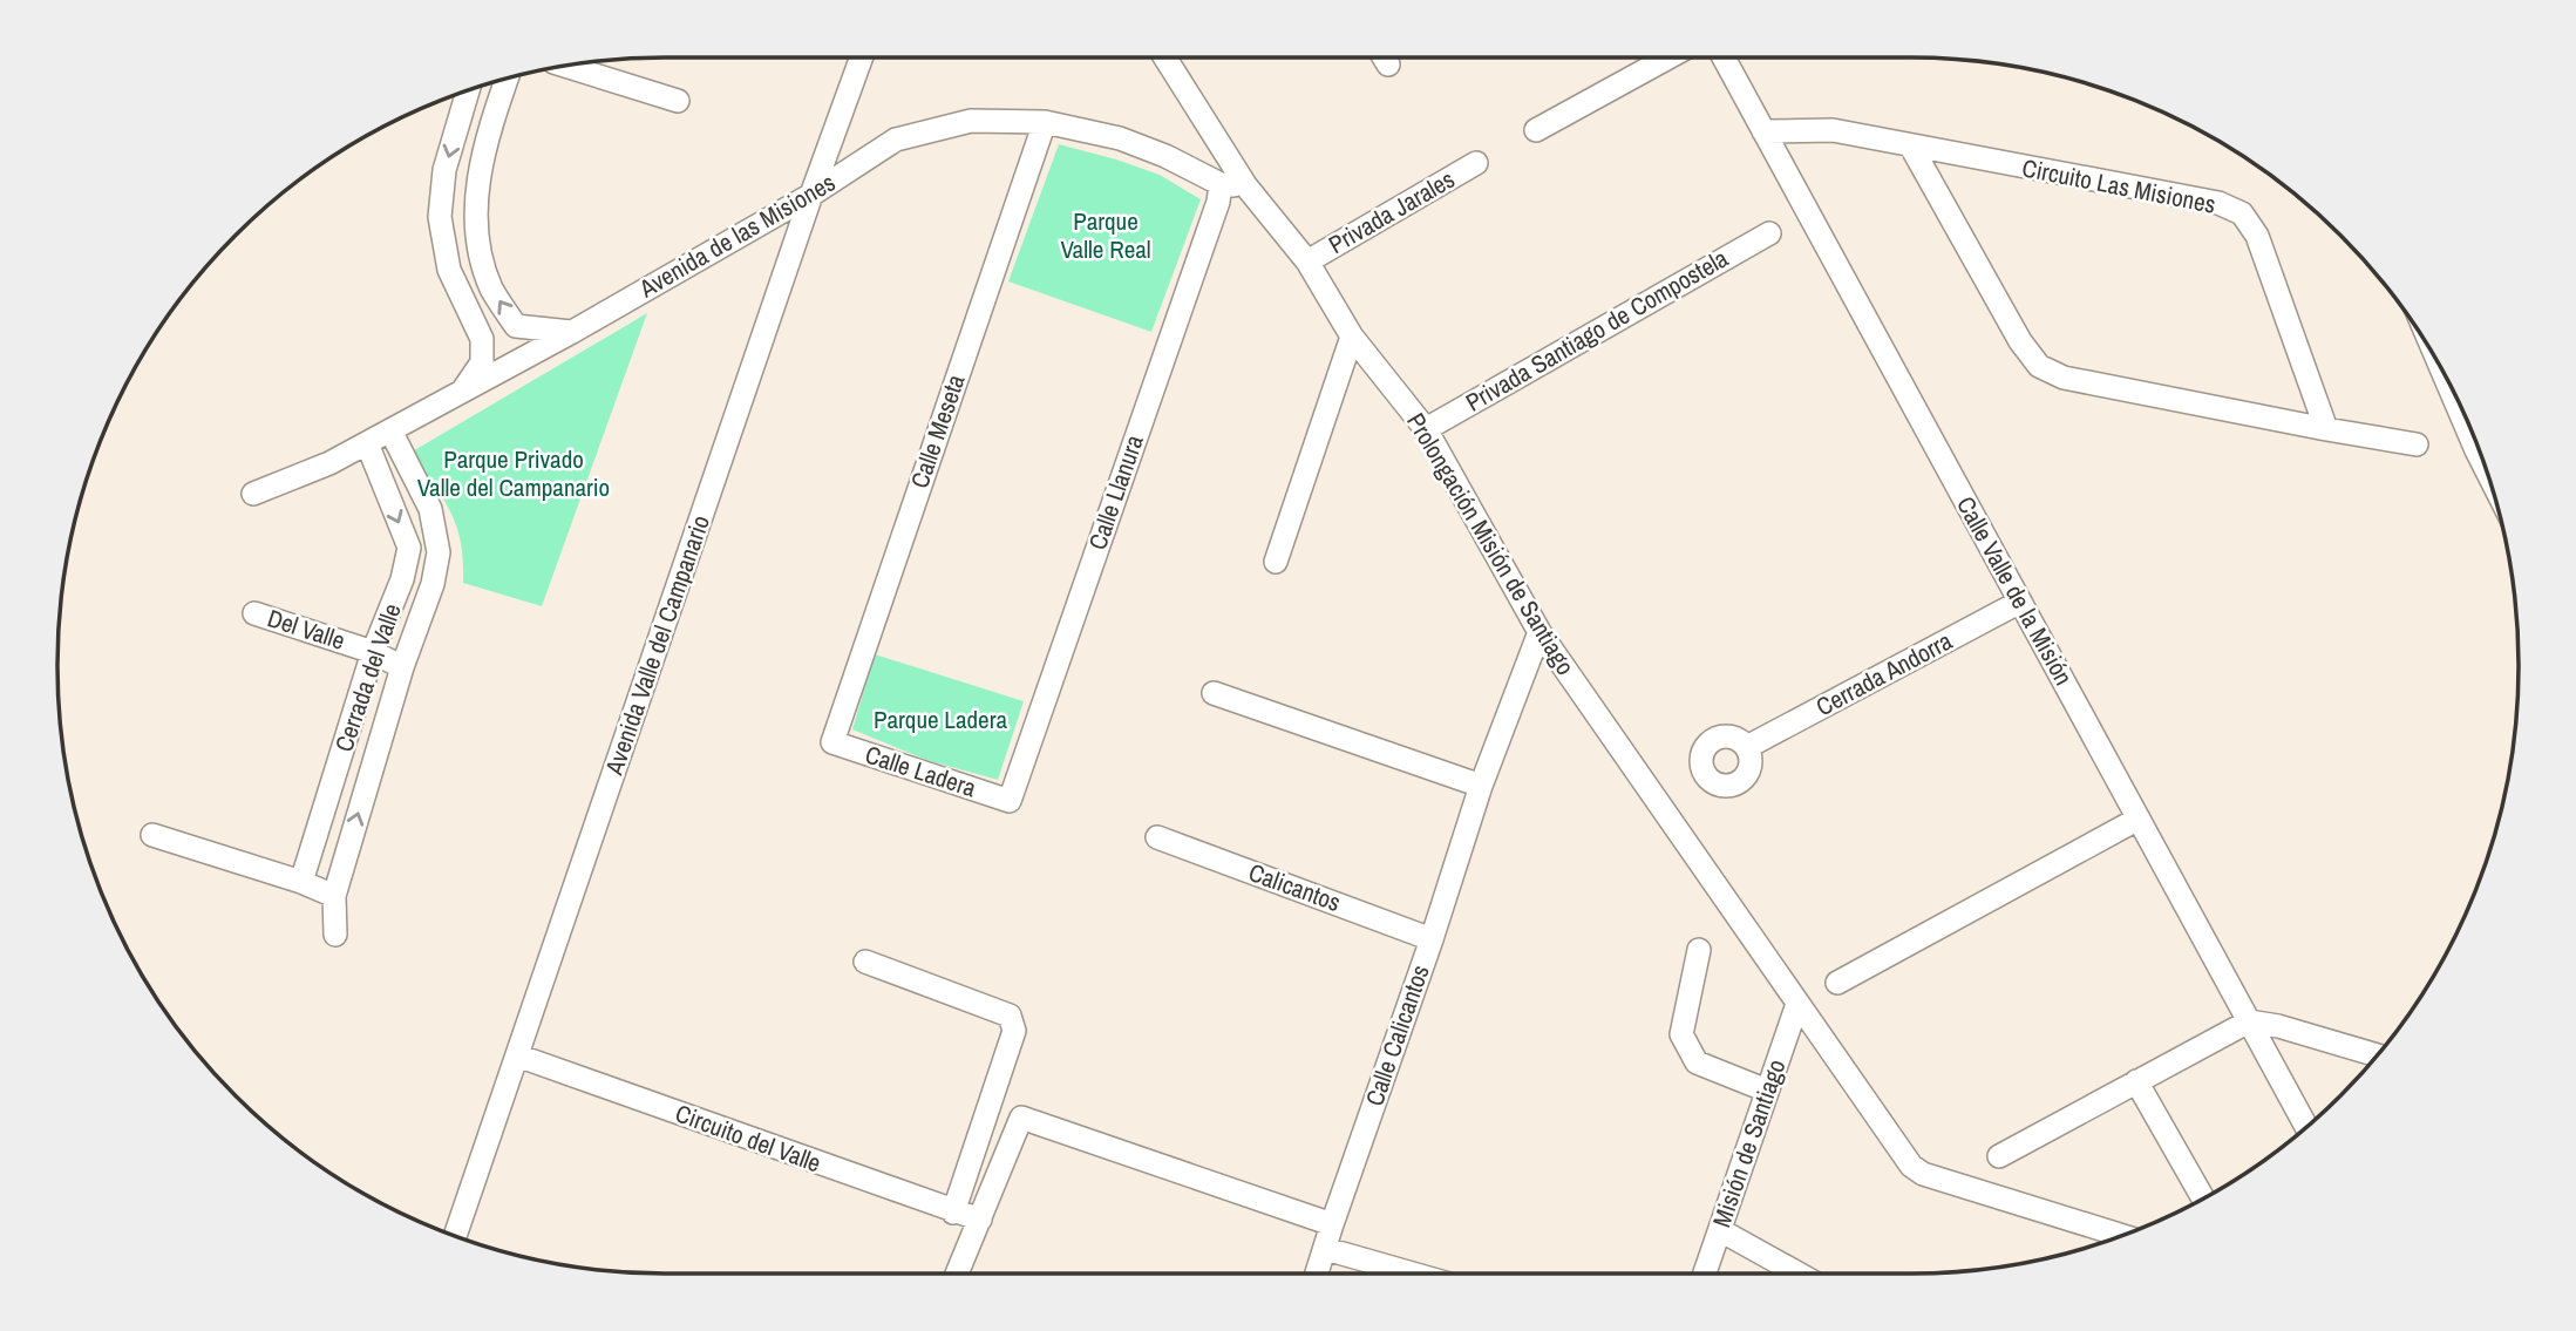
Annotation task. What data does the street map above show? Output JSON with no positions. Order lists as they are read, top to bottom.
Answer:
{
  "streets": {
    "street": [
      "Circuito Las Misiones",
      "Privada Jarales",
      "Avenida de las Misiones",
      "Privada Santiago de Compostela",
      "Calle Meseta",
      "Calle Llanura",
      "Prolongación Misión de Santiago",
      "Calle Valle de la Misión",
      "Del Valle",
      "Avenida Valle del Campanario",
      "Cerrada Andorra",
      "Cerrada del Valle",
      "Calle Ladera",
      "Calicantos",
      "Calle Calicantos",
      "Circuito del Valle",
      "Misión de Santiago"
    ]
  },
  "crossings": [
    ["Circuito Las Misiones", "Calle Valle de la Misión"],
    ["Privada Jarales", "Prolongación Misión de Santiago"],
    ["Avenida de las Misiones", "Calle Meseta"],
    ["Avenida de las Misiones", "Calle Llanura"],
    ["Avenida de las Misiones", "Prolongación Misión de Santiago"],
    ["Avenida de las Misiones", "Avenida Valle del Campanario"],
    ["Avenida de las Misiones", "Cerrada del Valle"],
    ["Privada Santiago de Compostela", "Prolongación Misión de Santiago"],
    ["Calle Meseta", "Calle Ladera"],
    ["Calle Llanura", "Calle Ladera"],
    ["Prolongación Misión de Santiago", "Calle Calicantos"],
    ["Prolongación Misión de Santiago", "Misión de Santiago"],
    ["Calle Valle de la Misión", "Cerrada Andorra"],
    ["Del Valle", "Cerrada del Valle"],
    ["Avenida Valle del Campanario", "Circuito del Valle"],
    ["Calicantos", "Calle Calicantos"]
  ],
  "parks": ["Parque Valle Real", "Parque Privado Valle del Campanario", "Parque Ladera"]
}
